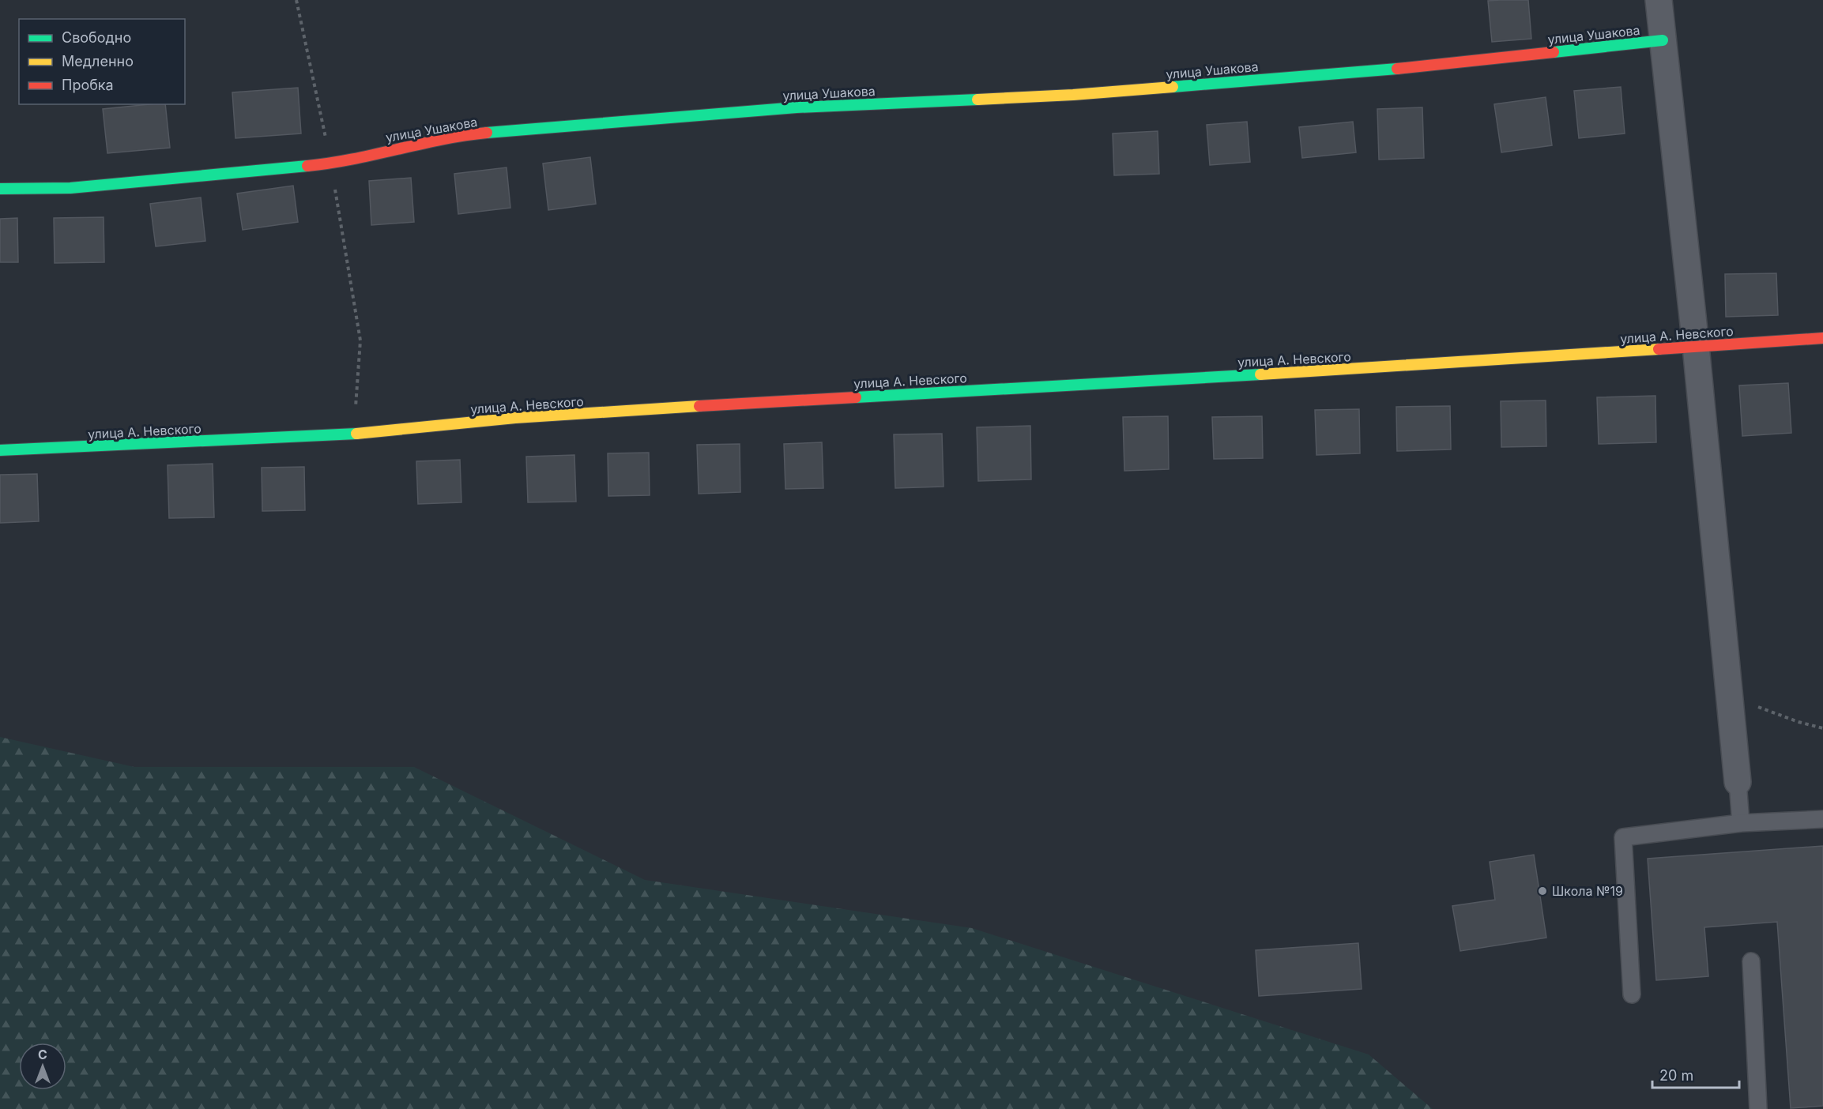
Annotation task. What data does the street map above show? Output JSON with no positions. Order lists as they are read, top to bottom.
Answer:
{
  "streets": {
    "street": ["улица Ушакова", "улица А. Невского"]
  },
  "places": ["Школа №19"],
  "legend": ["Свободно", "Медленно", "Пробка"],
  "scale_bar": "20 m",
  "north": "top"
}
